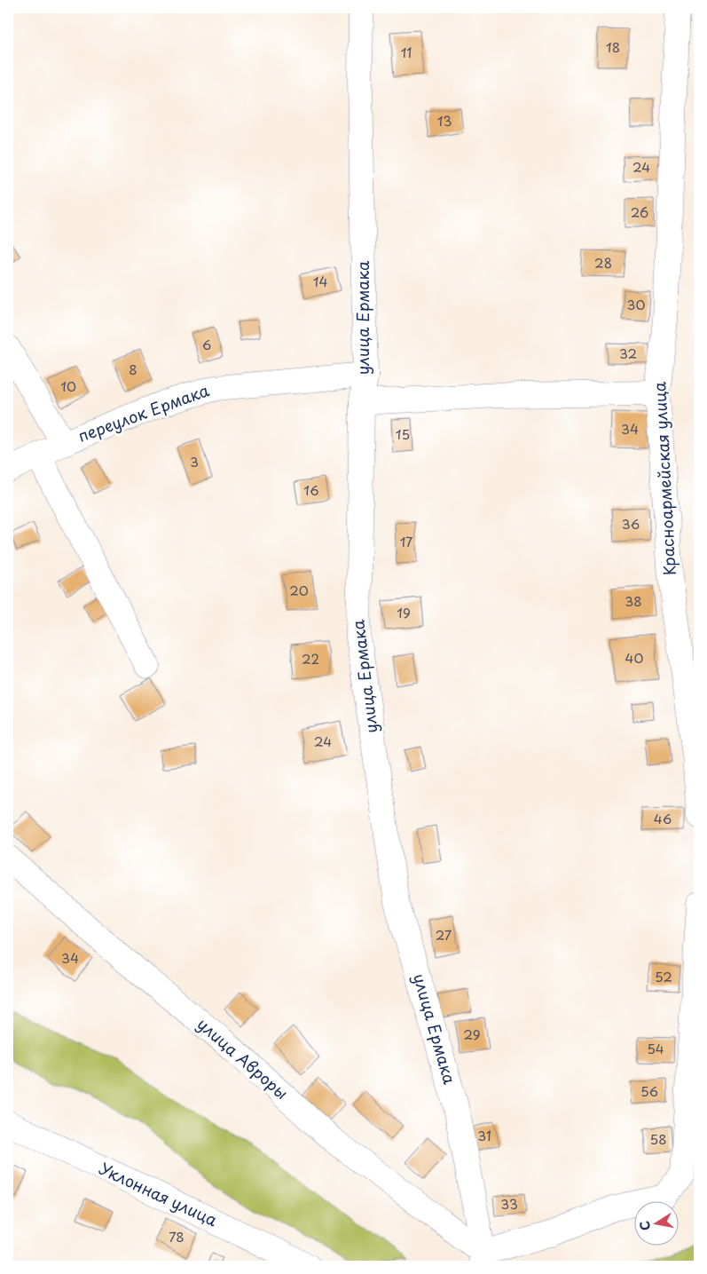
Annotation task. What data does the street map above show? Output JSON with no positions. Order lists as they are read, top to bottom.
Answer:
{
  "streets": {
    "street": [
      "улица Ермака",
      "переулок Ермака",
      "Красноармейская улица",
      "улица Авроры",
      "Уклонная улица"
    ]
  },
  "crossings": [
    ["улица Ермака", "переулок Ермака"],
    ["улица Ермака", "улица Авроры"]
  ],
  "house_numbers": [
    "18",
    "11",
    "13",
    "24",
    "26",
    "28",
    "14",
    "30",
    "6",
    "32",
    "8",
    "10",
    "34",
    "15",
    "3",
    "16",
    "36",
    "17",
    "20",
    "38",
    "19",
    "40",
    "22",
    "24",
    "46",
    "27",
    "34",
    "52",
    "29",
    "54",
    "56",
    "31",
    "58",
    "33",
    "78"
  ],
  "north": "left"
}
